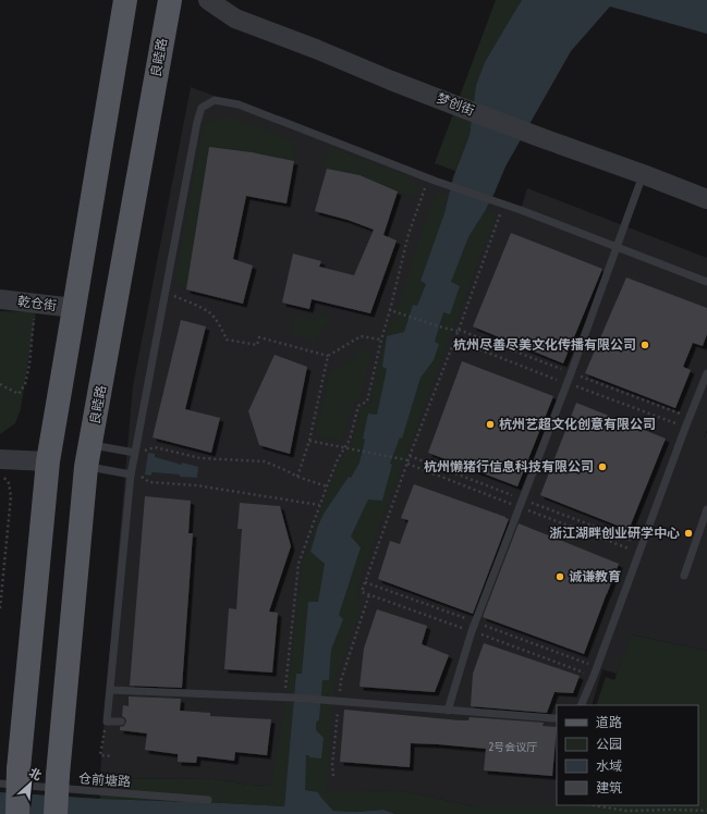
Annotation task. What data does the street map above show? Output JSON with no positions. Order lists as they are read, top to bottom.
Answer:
{
  "streets": {
    "main road": ["良睦路"],
    "street": ["梦创街", "乾仓街"],
    "lane": ["仓前塘路"]
  },
  "places": [
    "杭州尽善尽美文化传播有限公司",
    "杭州艺超文化创意有限公司",
    "杭州懒猪行信息科技有限公司",
    "浙江湖畔创业研学中心",
    "诚谦教育"
  ],
  "house_numbers": ["2号会议厅"],
  "legend": [
    "道路",
    "公园",
    "水域",
    "建筑"
  ],
  "north": "top right"
}
